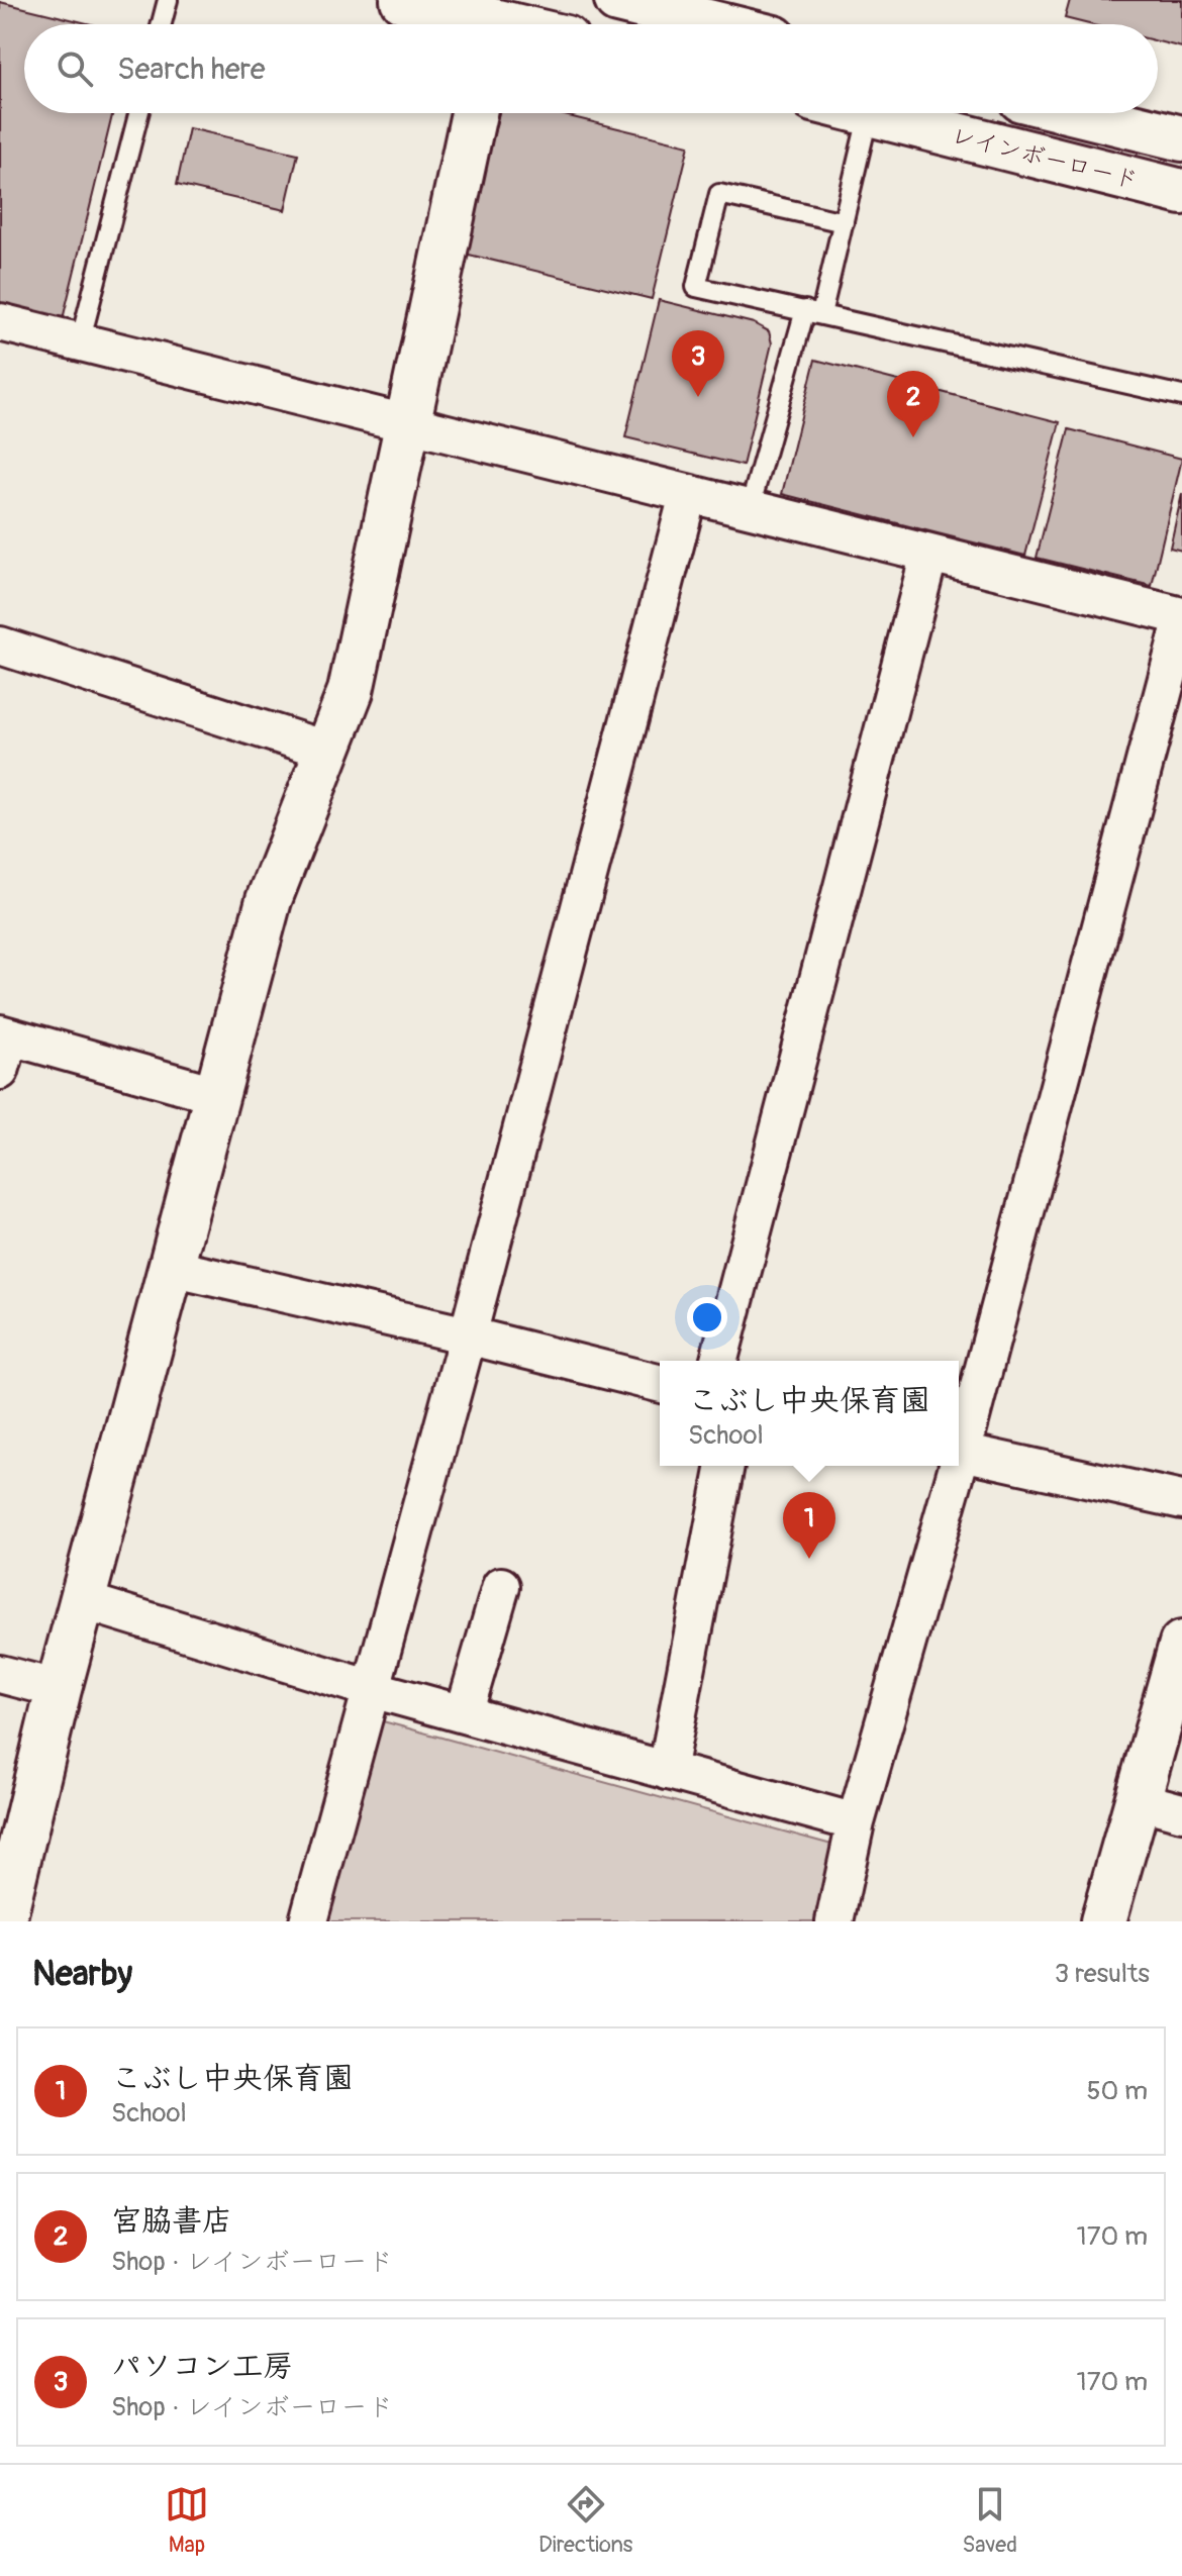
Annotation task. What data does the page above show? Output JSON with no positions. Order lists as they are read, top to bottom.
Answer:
{
  "streets": {
    "street": ["レインボーロード"]
  },
  "page": {
    "search": "Search here",
    "pins": ["3", "2", "1"],
    "popup": ["こぶし中央保育園", "School"],
    "heading": ["Nearby", "3 results"],
    "list": [
      {
        "mark": "1",
        "name": "こぶし中央保育園",
        "note": "School",
        "value": "50 m"
      },
      {
        "mark": "2",
        "name": "宮脇書店",
        "note": "Shop · レインボーロード",
        "value": "170 m"
      },
      {
        "mark": "3",
        "name": "パソコン工房",
        "note": "Shop · レインボーロード",
        "value": "170 m"
      }
    ],
    "nav": ["Map", "Directions", "Saved"]
  }
}
